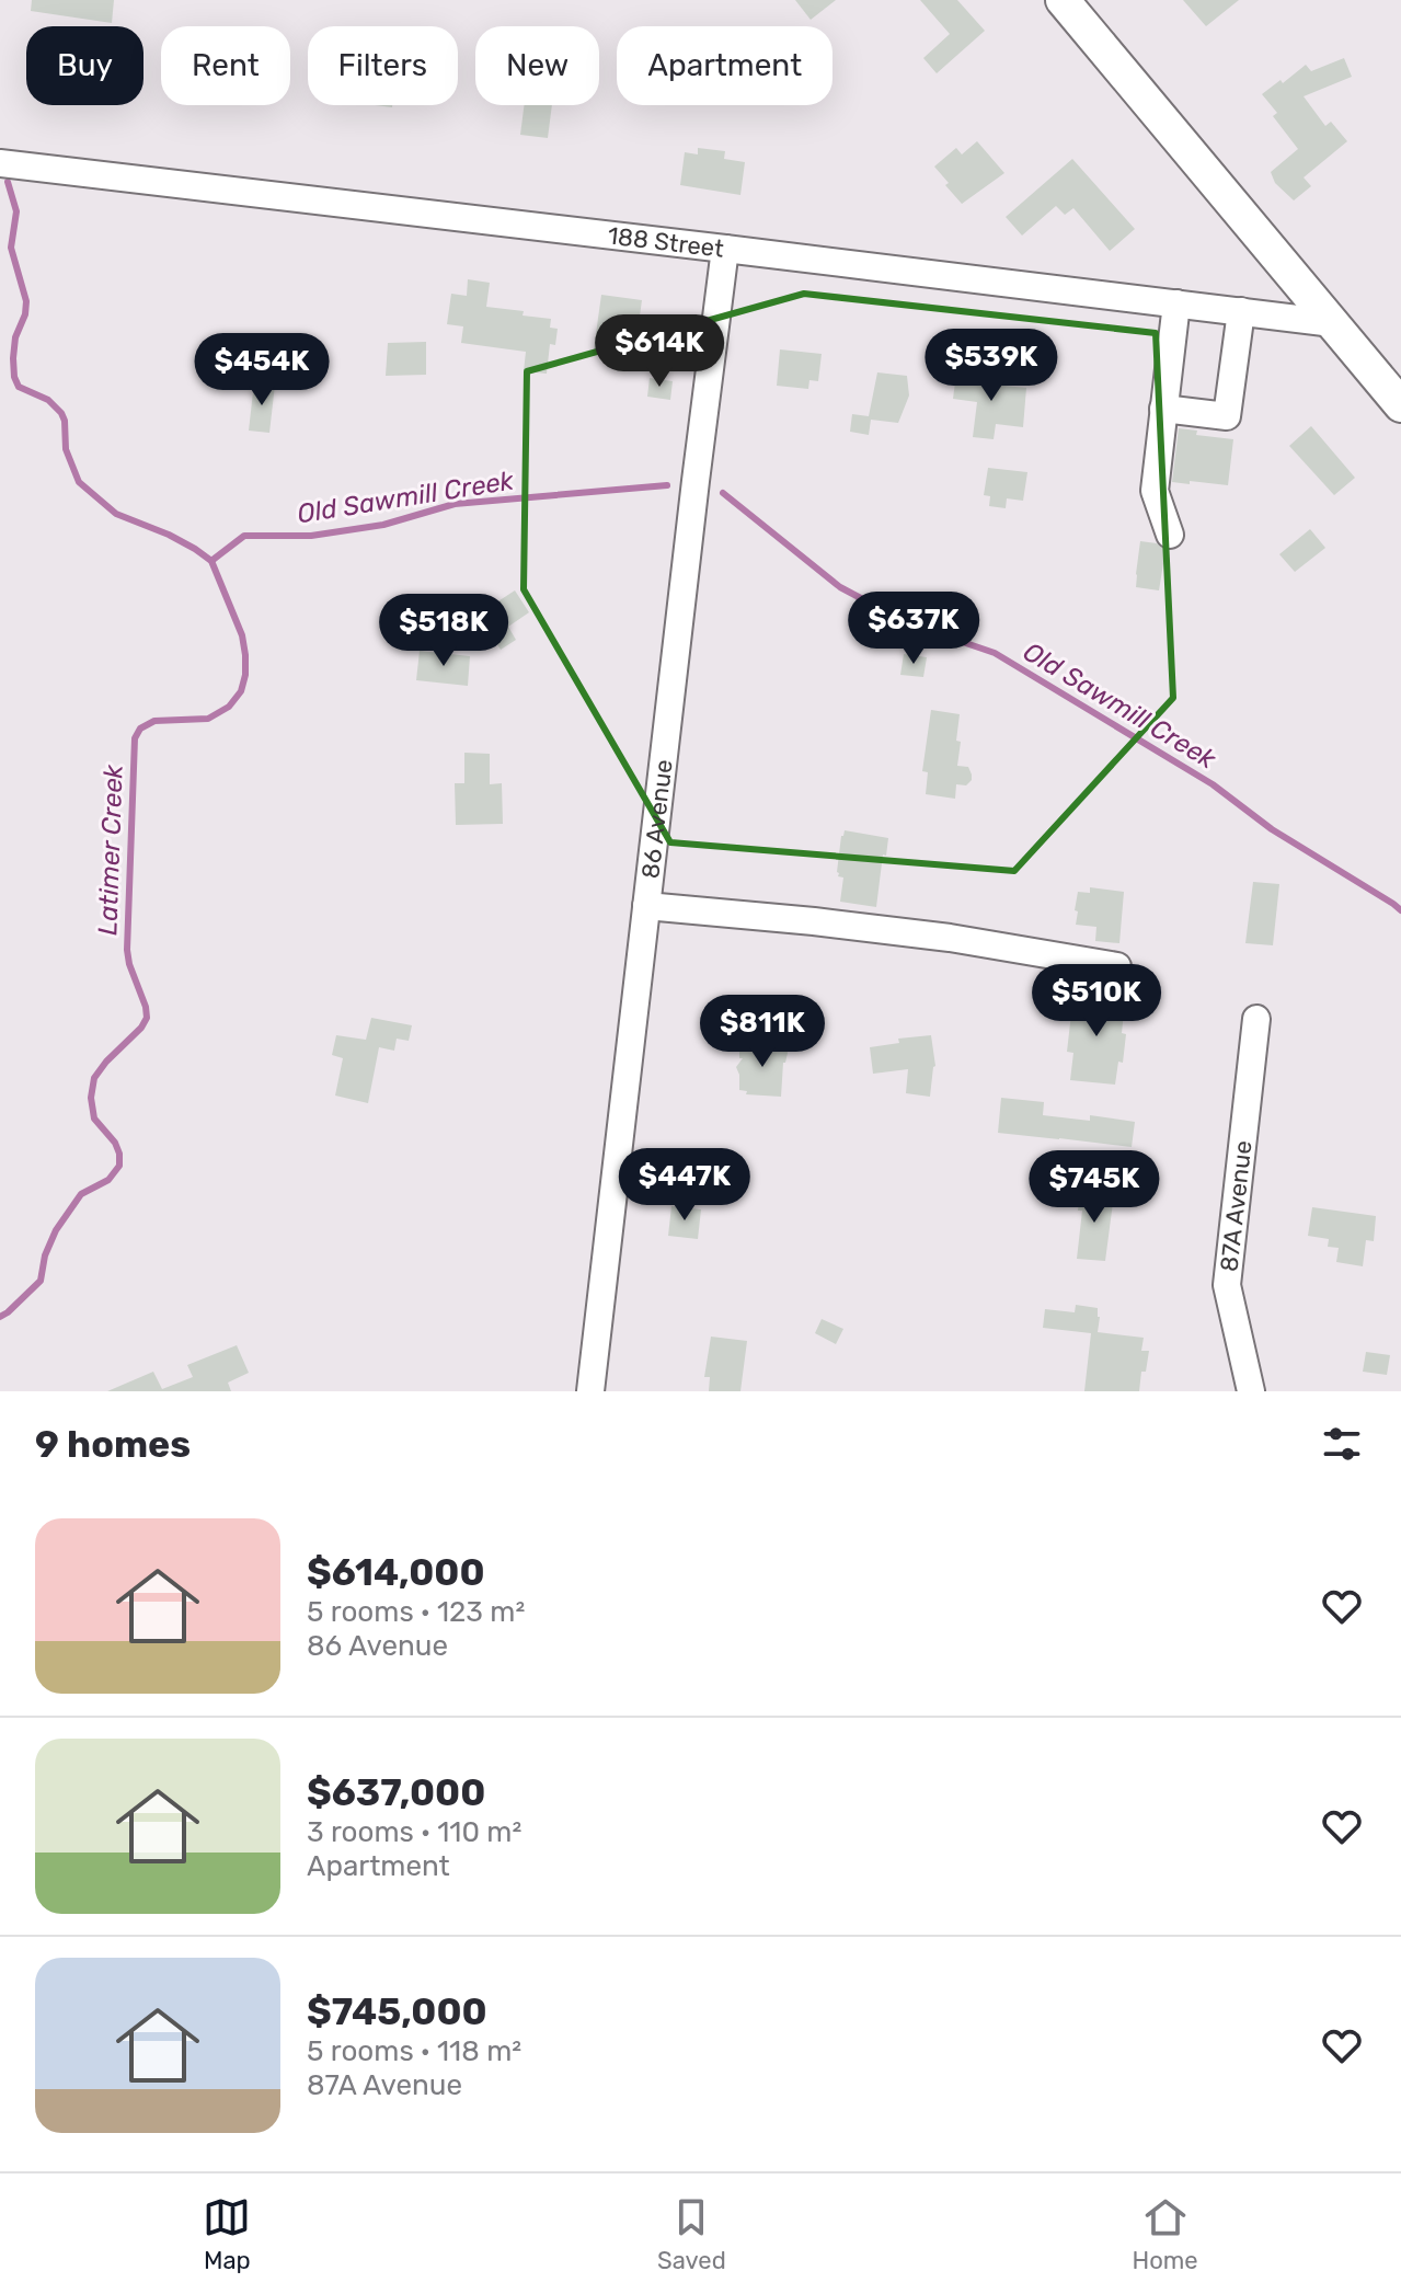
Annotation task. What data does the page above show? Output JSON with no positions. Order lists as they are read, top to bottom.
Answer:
{
  "streets": {
    "street": ["188 Street", "86 Avenue", "87A Avenue"]
  },
  "crossings": [
    ["188 Street", "86 Avenue"]
  ],
  "water": ["Old Sawmill Creek", "Latimer Creek"],
  "page": {
    "chip": [
      "Buy",
      "Rent",
      "Filters",
      "New",
      "Apartment"
    ],
    "price": [
      "$614K",
      "$539K",
      "$454K",
      "$637K",
      "$518K",
      "$510K",
      "$811K",
      "$447K",
      "$745K"
    ],
    "heading": "9 homes",
    "list": [
      {
        "name": "$614,000",
        "note": "5 rooms · 123 m² · 86 Avenue"
      },
      {
        "name": "$637,000",
        "note": "3 rooms · 110 m² · Apartment"
      },
      {
        "name": "$745,000",
        "note": "5 rooms · 118 m² · 87A Avenue"
      }
    ],
    "tabs": ["Map", "Saved", "Home"]
  }
}
